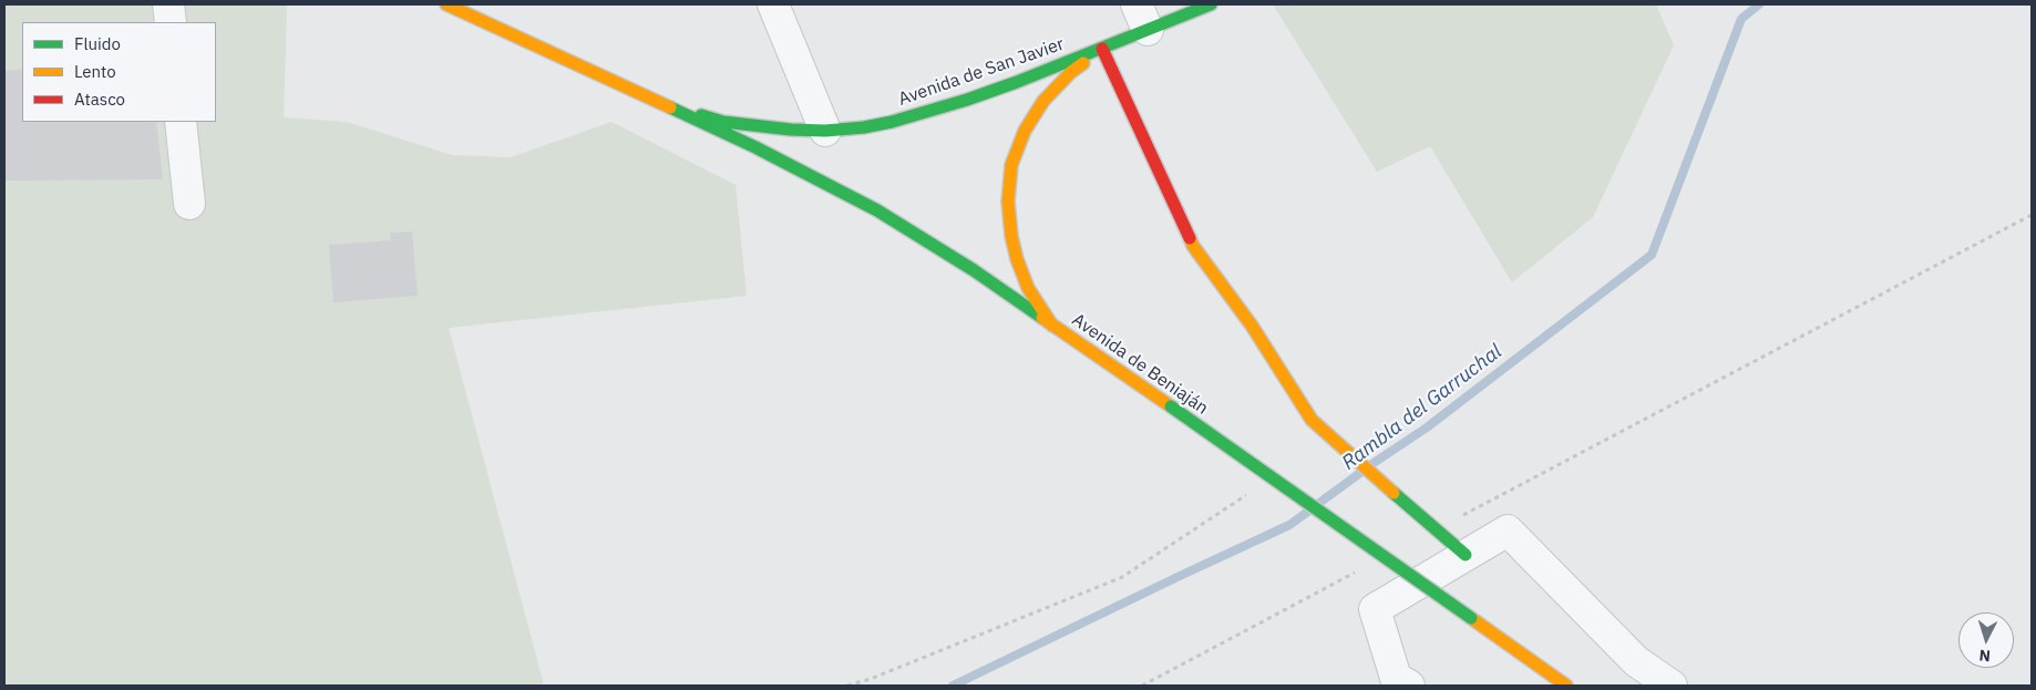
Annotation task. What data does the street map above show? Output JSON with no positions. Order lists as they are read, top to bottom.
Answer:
{
  "streets": {
    "main road": ["Avenida de San Javier", "Avenida de Beniaján"]
  },
  "crossings": [
    ["Avenida de San Javier", "Avenida de Beniaján"]
  ],
  "water": ["Rambla del Garruchal"],
  "legend": ["Fluido", "Lento", "Atasco"],
  "north": "bottom"
}
